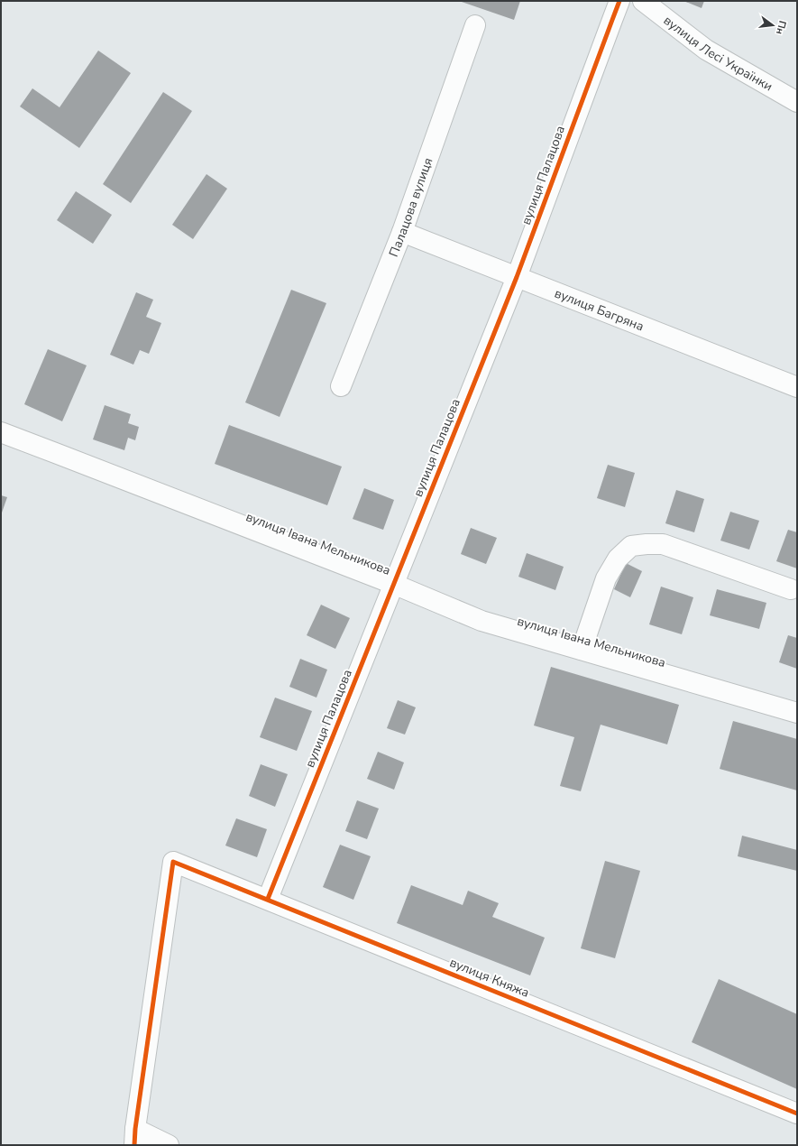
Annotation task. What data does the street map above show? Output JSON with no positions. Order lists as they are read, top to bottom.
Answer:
{
  "streets": {
    "street": [
      "вулиця Лесі Українки",
      "вулиця Палацова",
      "Палацова вулиця",
      "вулиця Багряна",
      "вулиця Івана Мельникова",
      "вулиця Княжа"
    ]
  },
  "crossings": [
    ["вулиця Палацова", "вулиця Багряна"],
    ["вулиця Палацова", "вулиця Івана Мельникова"],
    ["вулиця Палацова", "вулиця Княжа"],
    ["Палацова вулиця", "вулиця Багряна"]
  ],
  "north": "right"
}
